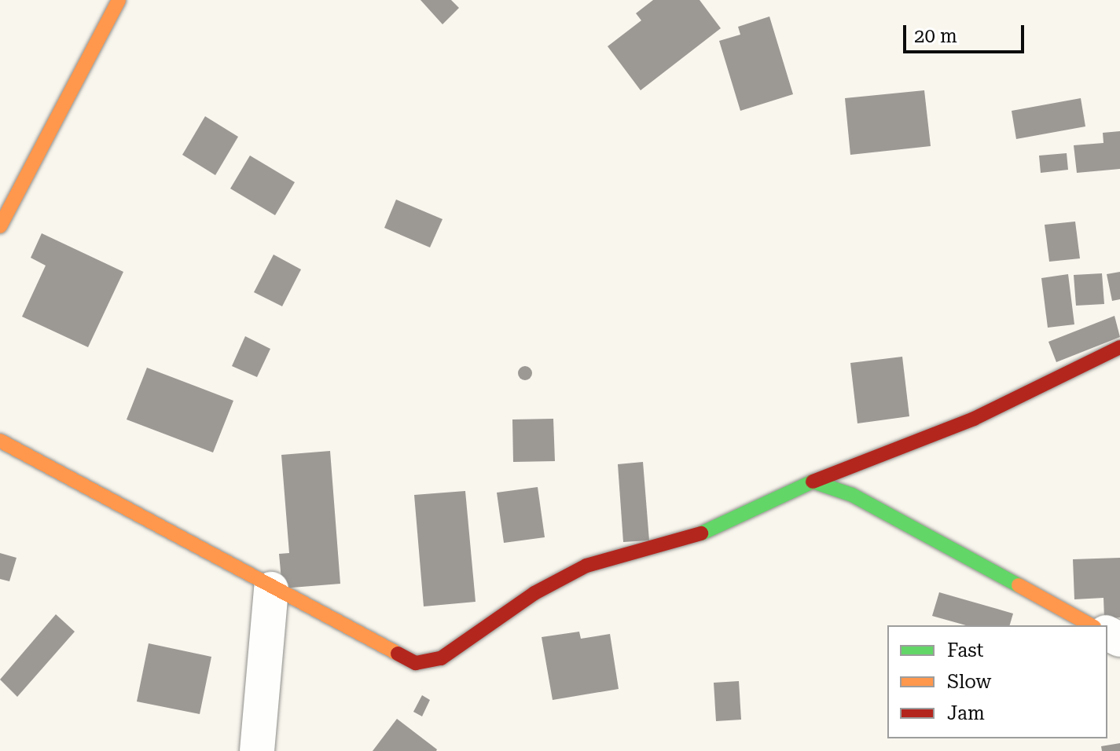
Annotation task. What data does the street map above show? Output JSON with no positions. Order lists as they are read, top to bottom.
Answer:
{
  "legend": ["Fast", "Slow", "Jam"],
  "scale_bar": "20 m"
}
